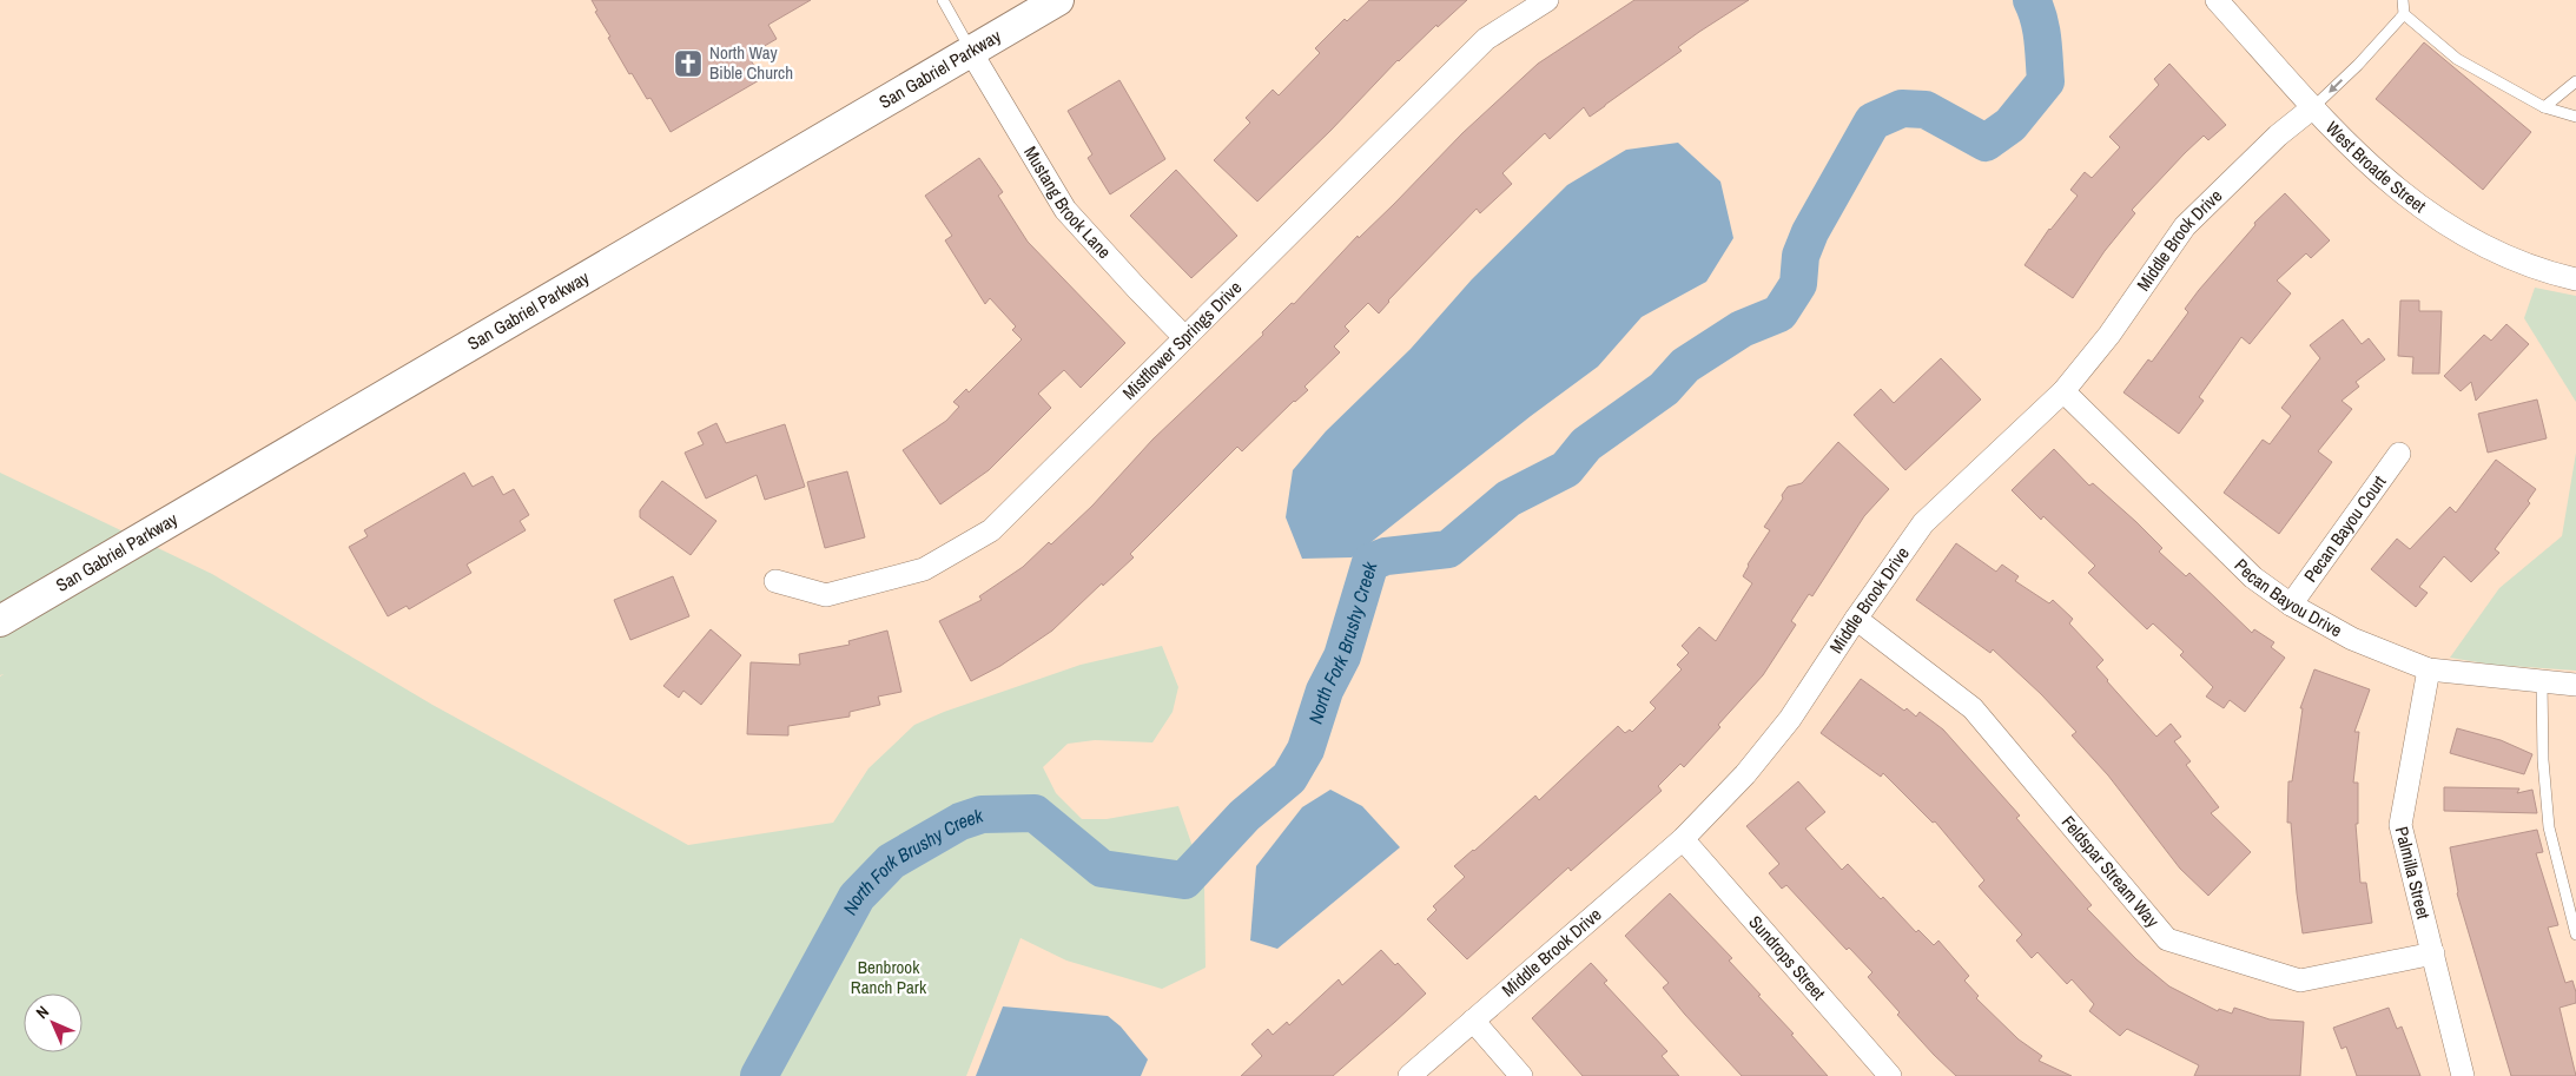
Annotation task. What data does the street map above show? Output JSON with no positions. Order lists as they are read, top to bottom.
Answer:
{
  "streets": {
    "street": [
      "San Gabriel Parkway",
      "West Broade Street",
      "Mustang Brook Lane",
      "Middle Brook Drive",
      "Mistflower Springs Drive",
      "Pecan Bayou Court",
      "Pecan Bayou Drive",
      "Feldspar Stream Way",
      "Palmilla Street",
      "Sundrops Street"
    ]
  },
  "crossings": [
    ["San Gabriel Parkway", "Mustang Brook Lane"],
    ["West Broade Street", "Middle Brook Drive"],
    ["Mustang Brook Lane", "Mistflower Springs Drive"],
    ["Middle Brook Drive", "Pecan Bayou Drive"],
    ["Middle Brook Drive", "Feldspar Stream Way"],
    ["Middle Brook Drive", "Sundrops Street"],
    ["Pecan Bayou Court", "Pecan Bayou Drive"],
    ["Pecan Bayou Drive", "Palmilla Street"],
    ["Feldspar Stream Way", "Palmilla Street"]
  ],
  "water": ["North Fork Brushy Creek"],
  "parks": ["Benbrook Ranch Park"],
  "places": {
    "church": ["North Way Bible Church"]
  },
  "north": "top left"
}
